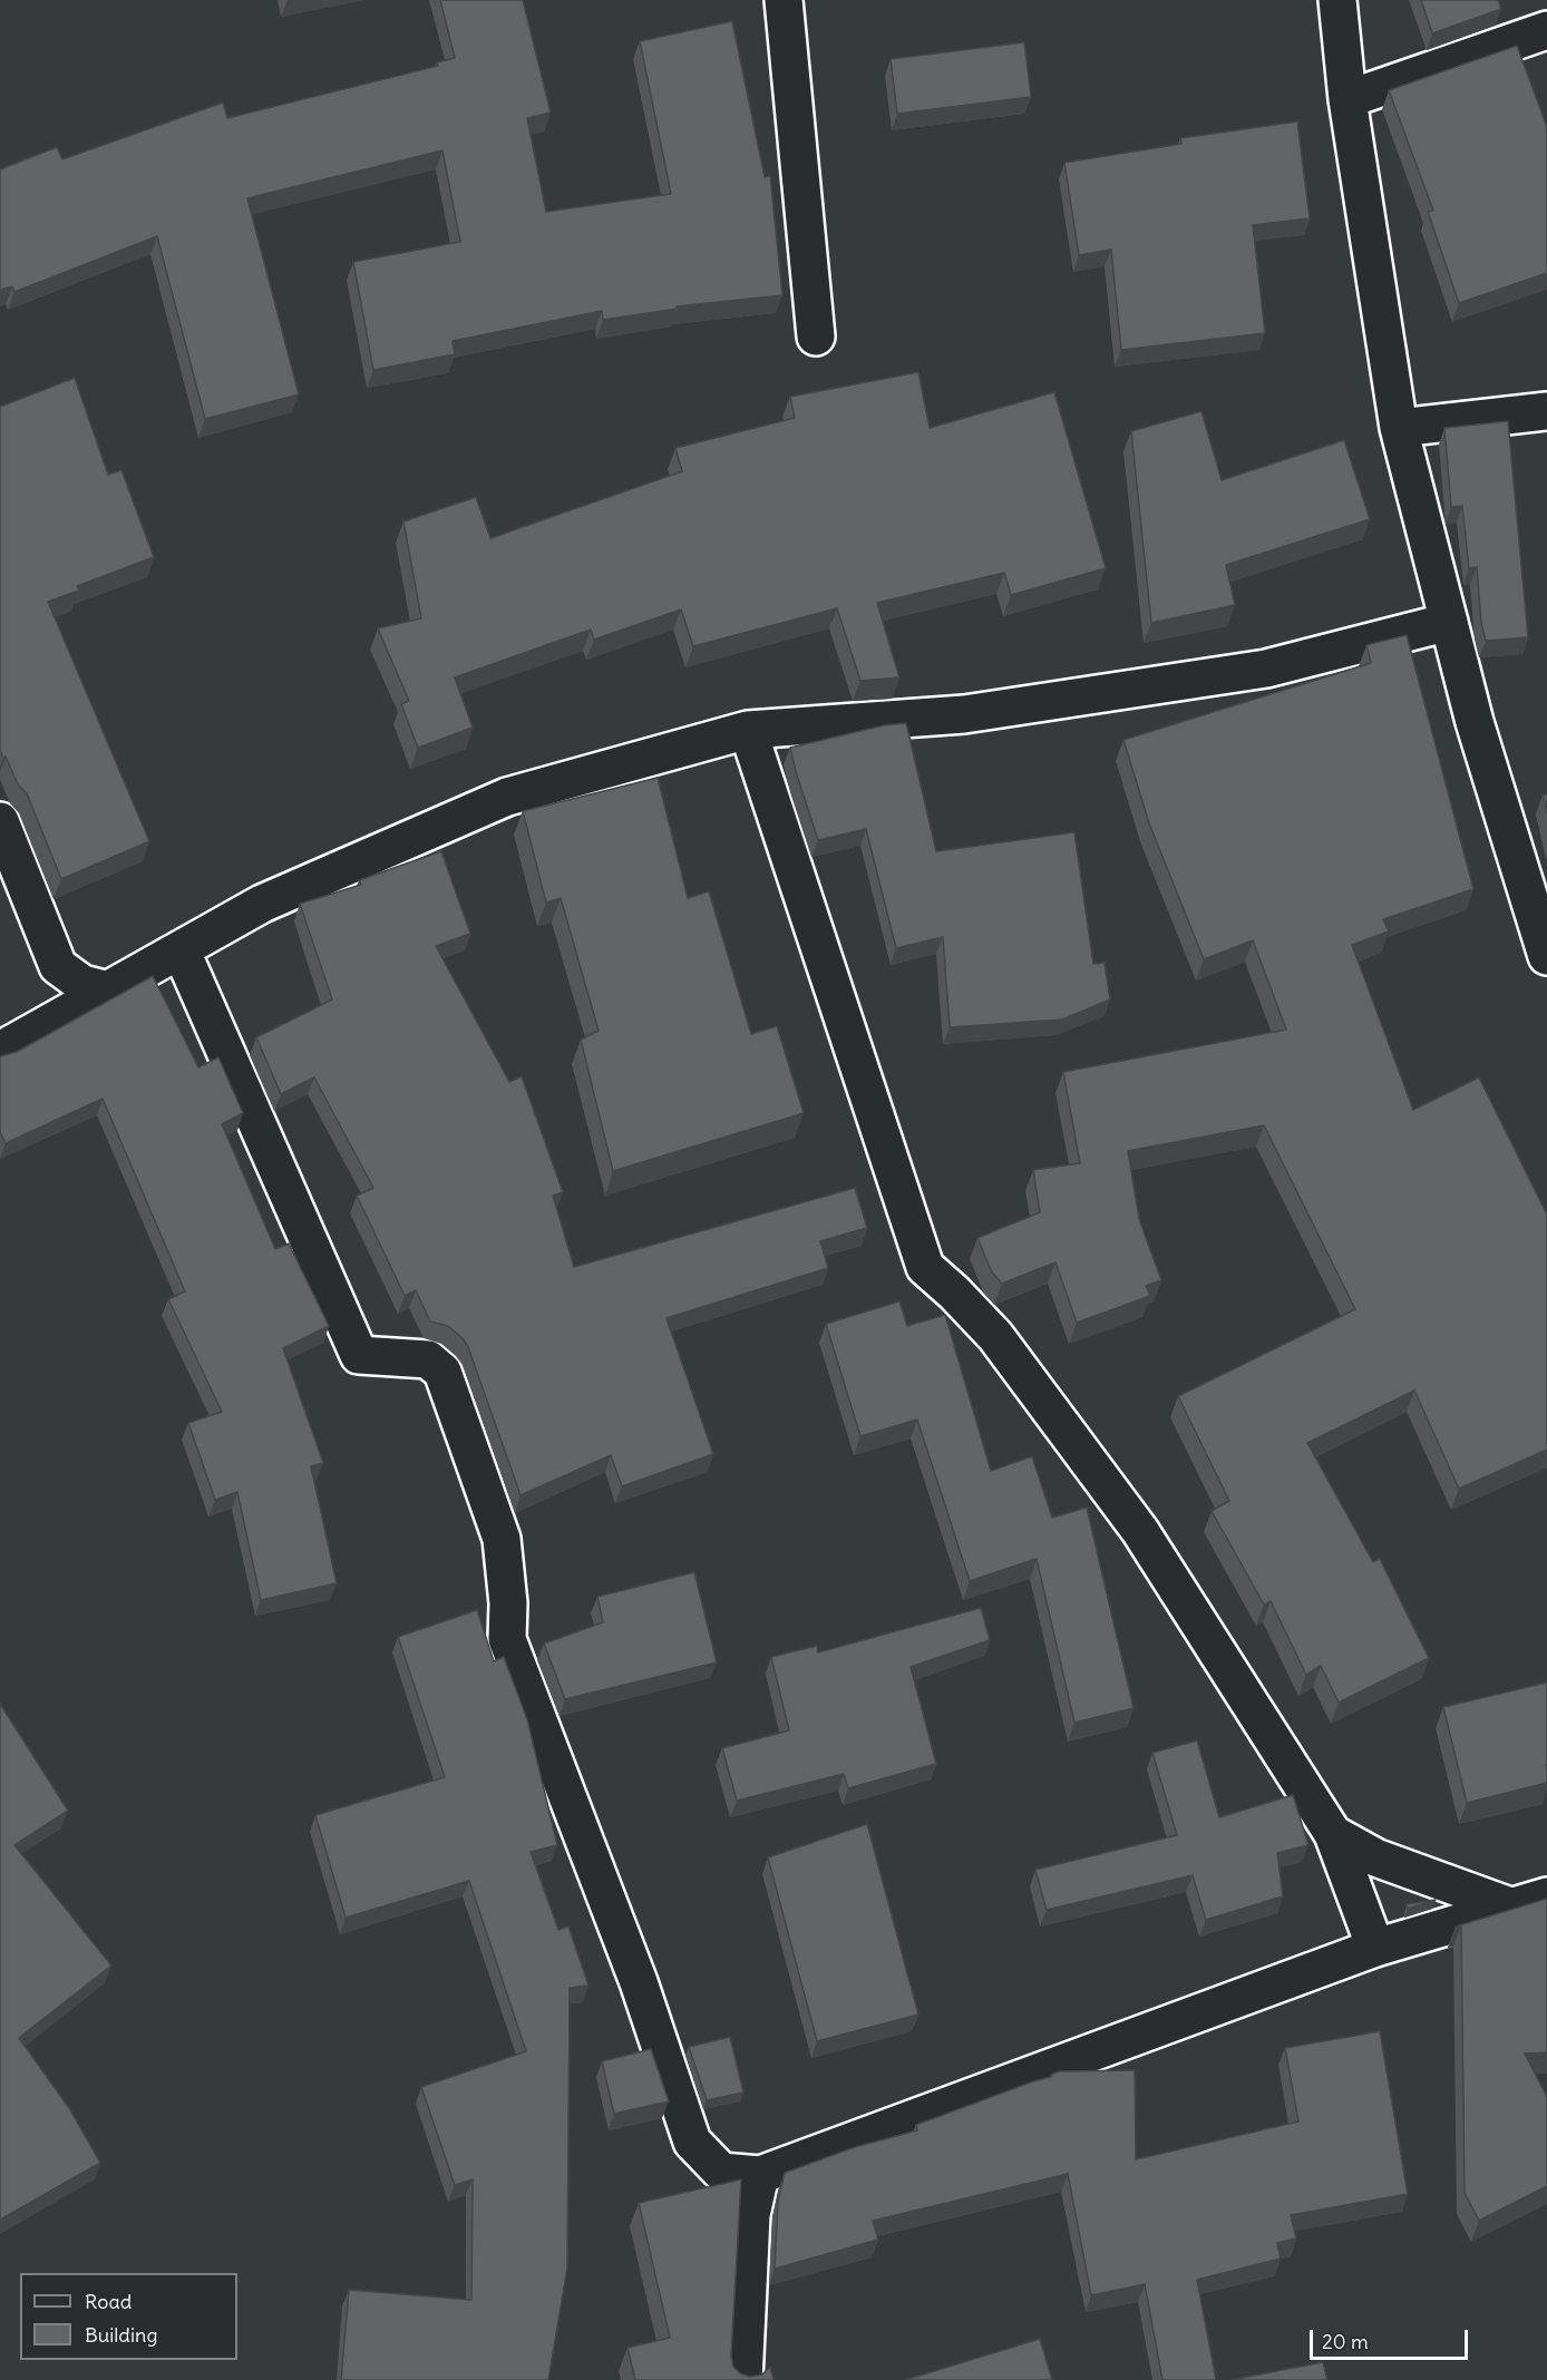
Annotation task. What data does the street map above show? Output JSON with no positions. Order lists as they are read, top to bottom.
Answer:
{
  "legend": ["Road", "Building"],
  "scale_bar": "20 m"
}
